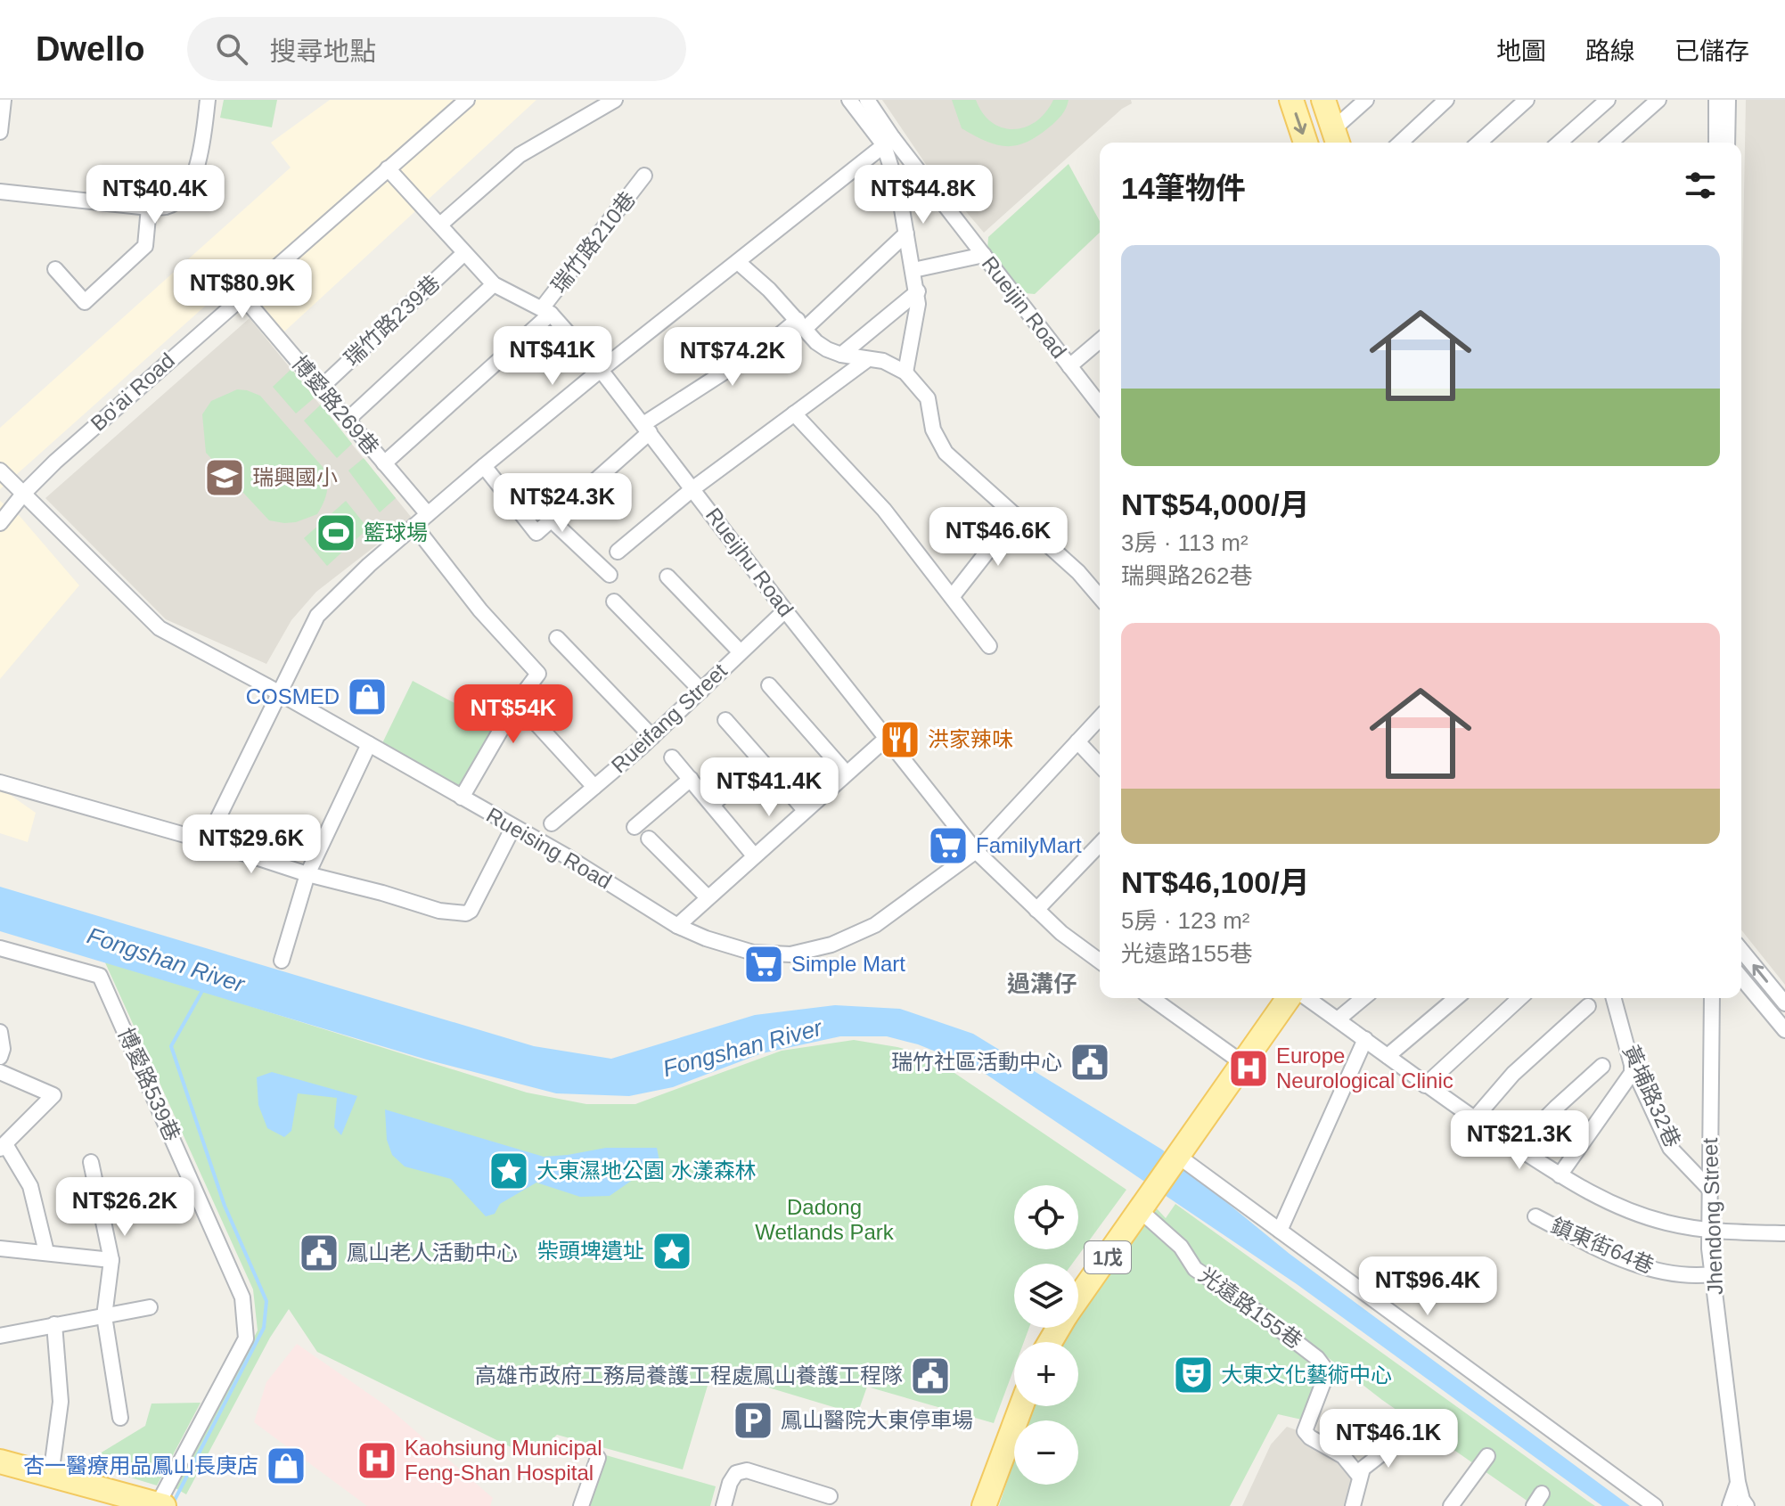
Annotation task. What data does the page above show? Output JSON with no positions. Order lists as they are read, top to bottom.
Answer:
{
  "streets": {
    "main road": ["1戊"],
    "street": [
      "瑞竹路210巷",
      "Rueijin Road",
      "瑞竹路239巷",
      "Bo'ai Road",
      "博愛路269巷",
      "Rueijhu Road",
      "Rueifang Street",
      "Rueising Road",
      "博愛路539巷",
      "黃埔路32巷",
      "Jhendong Street",
      "鎮東街64巷",
      "光遠路155巷"
    ]
  },
  "crossings": [
    ["瑞竹路210巷", "博愛路269巷"],
    ["瑞竹路210巷", "Rueijhu Road"],
    ["瑞竹路239巷", "博愛路269巷"],
    ["瑞竹路239巷", "Rueijhu Road"],
    ["Bo'ai Road", "博愛路269巷"],
    ["Bo'ai Road", "Rueijhu Road"],
    ["Bo'ai Road", "Rueising Road"],
    ["Rueijhu Road", "Rueifang Street"],
    ["Rueijhu Road", "Rueising Road"],
    ["黃埔路32巷", "Jhendong Street"],
    ["Jhendong Street", "鎮東街64巷"],
    ["1戊", "光遠路155巷"]
  ],
  "districts": ["過溝仔"],
  "water": ["Fongshan River"],
  "parks": ["Dadong Wetlands Park"],
  "places": {
    "school or university": ["瑞興國小"],
    "sports": ["籃球場"],
    "shop": ["COSMED", "杏一醫療用品鳳山長庚店"],
    "restaurant": ["洪家辣味"],
    "supermarket": ["FamilyMart", "Simple Mart"],
    "public building": ["瑞竹社區活動中心", "鳳山老人活動中心", "高雄市政府工務局養護工程處鳳山養護工程隊"],
    "hospital": ["Europe Neurological Clinic", "Kaohsiung Municipal Feng-Shan Hospital"],
    "place": ["大東濕地公園 水漾森林", "柴頭埤遺址"],
    "theatre": ["大東文化藝術中心"],
    "parking": ["鳳山醫院大東停車場"]
  },
  "page": {
    "header": "Dwello",
    "search": "搜尋地點",
    "nav": ["地圖", "路線", "已儲存"],
    "heading": "14筆物件",
    "price": [
      "NT$40.4K",
      "NT$44.8K",
      "NT$80.9K",
      "NT$41K",
      "NT$74.2K",
      "NT$24.3K",
      "NT$46.6K",
      "NT$54K",
      "NT$41.4K",
      "NT$29.6K",
      "NT$21.3K",
      "NT$26.2K",
      "NT$96.4K",
      "NT$46.1K"
    ],
    "list": [
      {
        "name": "NT$54,000/月",
        "note": "3房 · 113 m² · 瑞興路262巷"
      },
      {
        "name": "NT$46,100/月",
        "note": "5房 · 123 m² · 光遠路155巷"
      }
    ],
    "map_buttons": ["+", "−"]
  }
}
